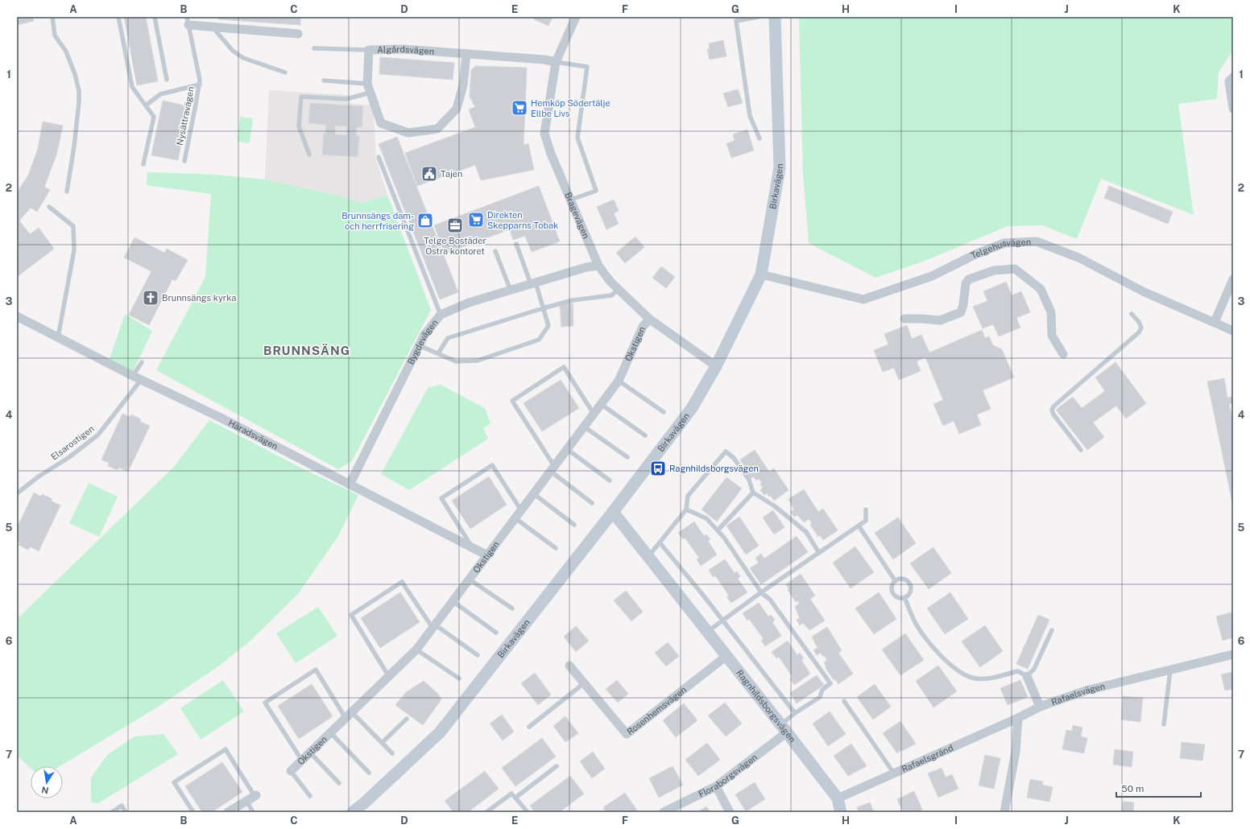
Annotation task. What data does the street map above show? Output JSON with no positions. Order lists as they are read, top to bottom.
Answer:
{
  "streets": {
    "street": [
      "Algårdsvägen",
      "Birkavägen",
      "Bragevägen",
      "Telgehusvägen",
      "Bygdevägen",
      "Okstigen",
      "Häradsvägen",
      "Rafaelsvägen",
      "Ragnhildsborgsvägen",
      "Rosenhemsvägen",
      "Rafaelsgränd",
      "Floraborgsvägen"
    ],
    "lane": ["Nysättravägen", "Elsarostigen"]
  },
  "crossings": [
    ["Algårdsvägen", "Bragevägen"],
    ["Birkavägen", "Bragevägen"],
    ["Birkavägen", "Telgehusvägen"],
    ["Birkavägen", "Ragnhildsborgsvägen"],
    ["Bragevägen", "Bygdevägen"],
    ["Bragevägen", "Okstigen"],
    ["Bygdevägen", "Häradsvägen"],
    ["Okstigen", "Häradsvägen"],
    ["Häradsvägen", "Elsarostigen"],
    ["Rafaelsvägen", "Rafaelsgränd"],
    ["Ragnhildsborgsvägen", "Rosenhemsvägen"],
    ["Ragnhildsborgsvägen", "Rafaelsgränd"],
    ["Ragnhildsborgsvägen", "Floraborgsvägen"]
  ],
  "districts": ["BRUNNSÄNG"],
  "places": {
    "supermarket": ["Hemköp Södertälje Ellbe Livs", "Direkten Skepparns Tobak"],
    "public building": ["Tajen"],
    "shop": ["Brunnsängs dam- och herrfrisering"],
    "office": ["Telge Bostäder Östra kontoret"],
    "church": ["Brunnsängs kyrka"],
    "bus stop": ["Ragnhildsborgsvägen"]
  },
  "scale_bar": "50 m",
  "north": "bottom",
  "grid": {
    "columns": [
      "A",
      "B",
      "C",
      "D",
      "E",
      "F",
      "G",
      "H",
      "I",
      "J",
      "K"
    ],
    "rows": [
      "1",
      "2",
      "3",
      "4",
      "5",
      "6",
      "7"
    ]
  }
}
